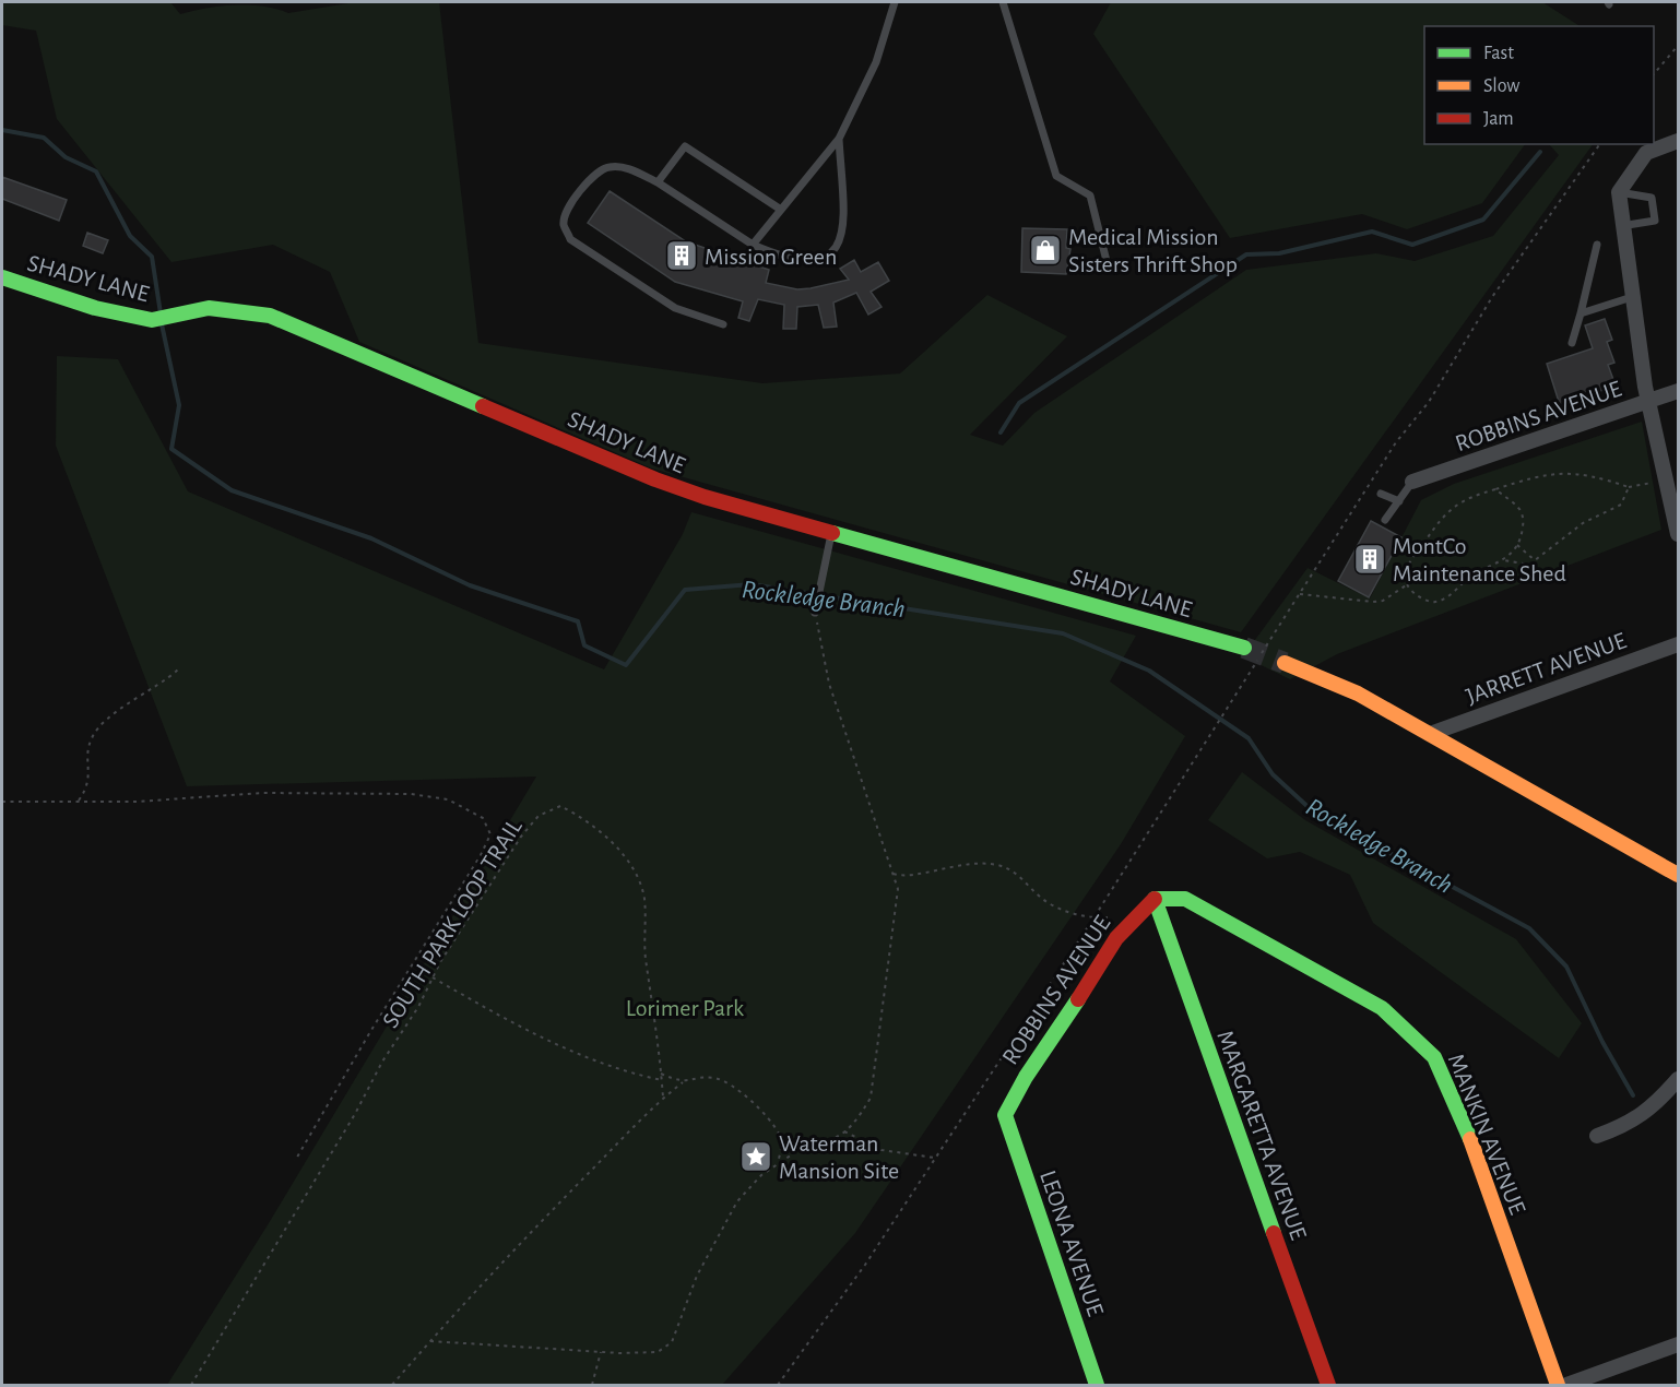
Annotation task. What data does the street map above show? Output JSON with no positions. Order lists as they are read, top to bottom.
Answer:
{
  "streets": {
    "street": [
      "SHADY LANE",
      "ROBBINS AVENUE",
      "JARRETT AVENUE",
      "MANKIN AVENUE",
      "MARGARETTA AVENUE",
      "LEONA AVENUE"
    ],
    "path": ["SOUTH PARK LOOP TRAIL"]
  },
  "crossings": [
    ["ROBBINS AVENUE", "MANKIN AVENUE"],
    ["ROBBINS AVENUE", "MARGARETTA AVENUE"],
    ["ROBBINS AVENUE", "LEONA AVENUE"],
    ["MANKIN AVENUE", "MARGARETTA AVENUE"]
  ],
  "water": ["Rockledge Branch"],
  "parks": ["Lorimer Park"],
  "places": {
    "shop": ["Medical Mission Sisters Thrift Shop"],
    "building": ["Mission Green", "MontCo Maintenance Shed"],
    "place": ["Waterman Mansion Site"]
  },
  "legend": ["Fast", "Slow", "Jam"]
}
